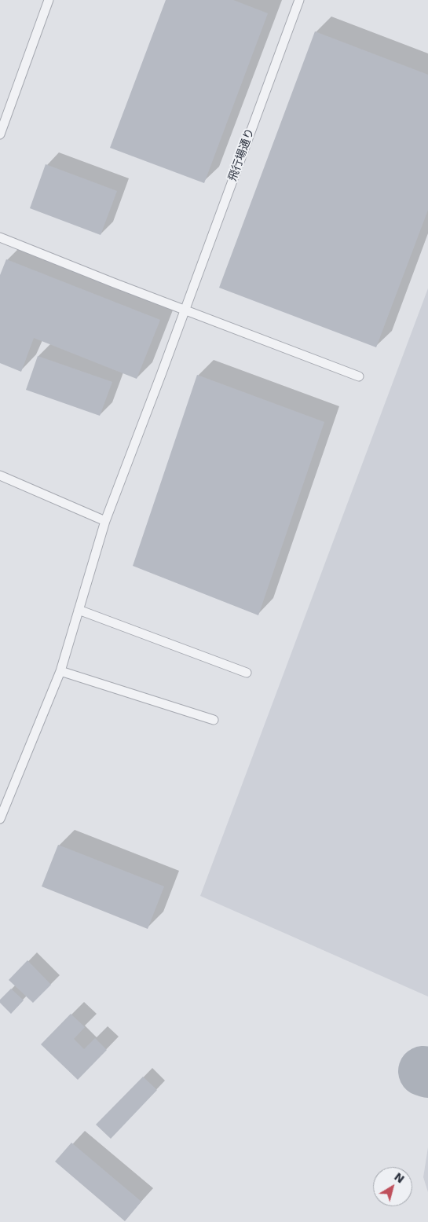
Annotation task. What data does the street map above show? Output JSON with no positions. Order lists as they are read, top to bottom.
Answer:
{
  "streets": {
    "lane": ["飛行場通り"]
  },
  "north": "top right"
}
